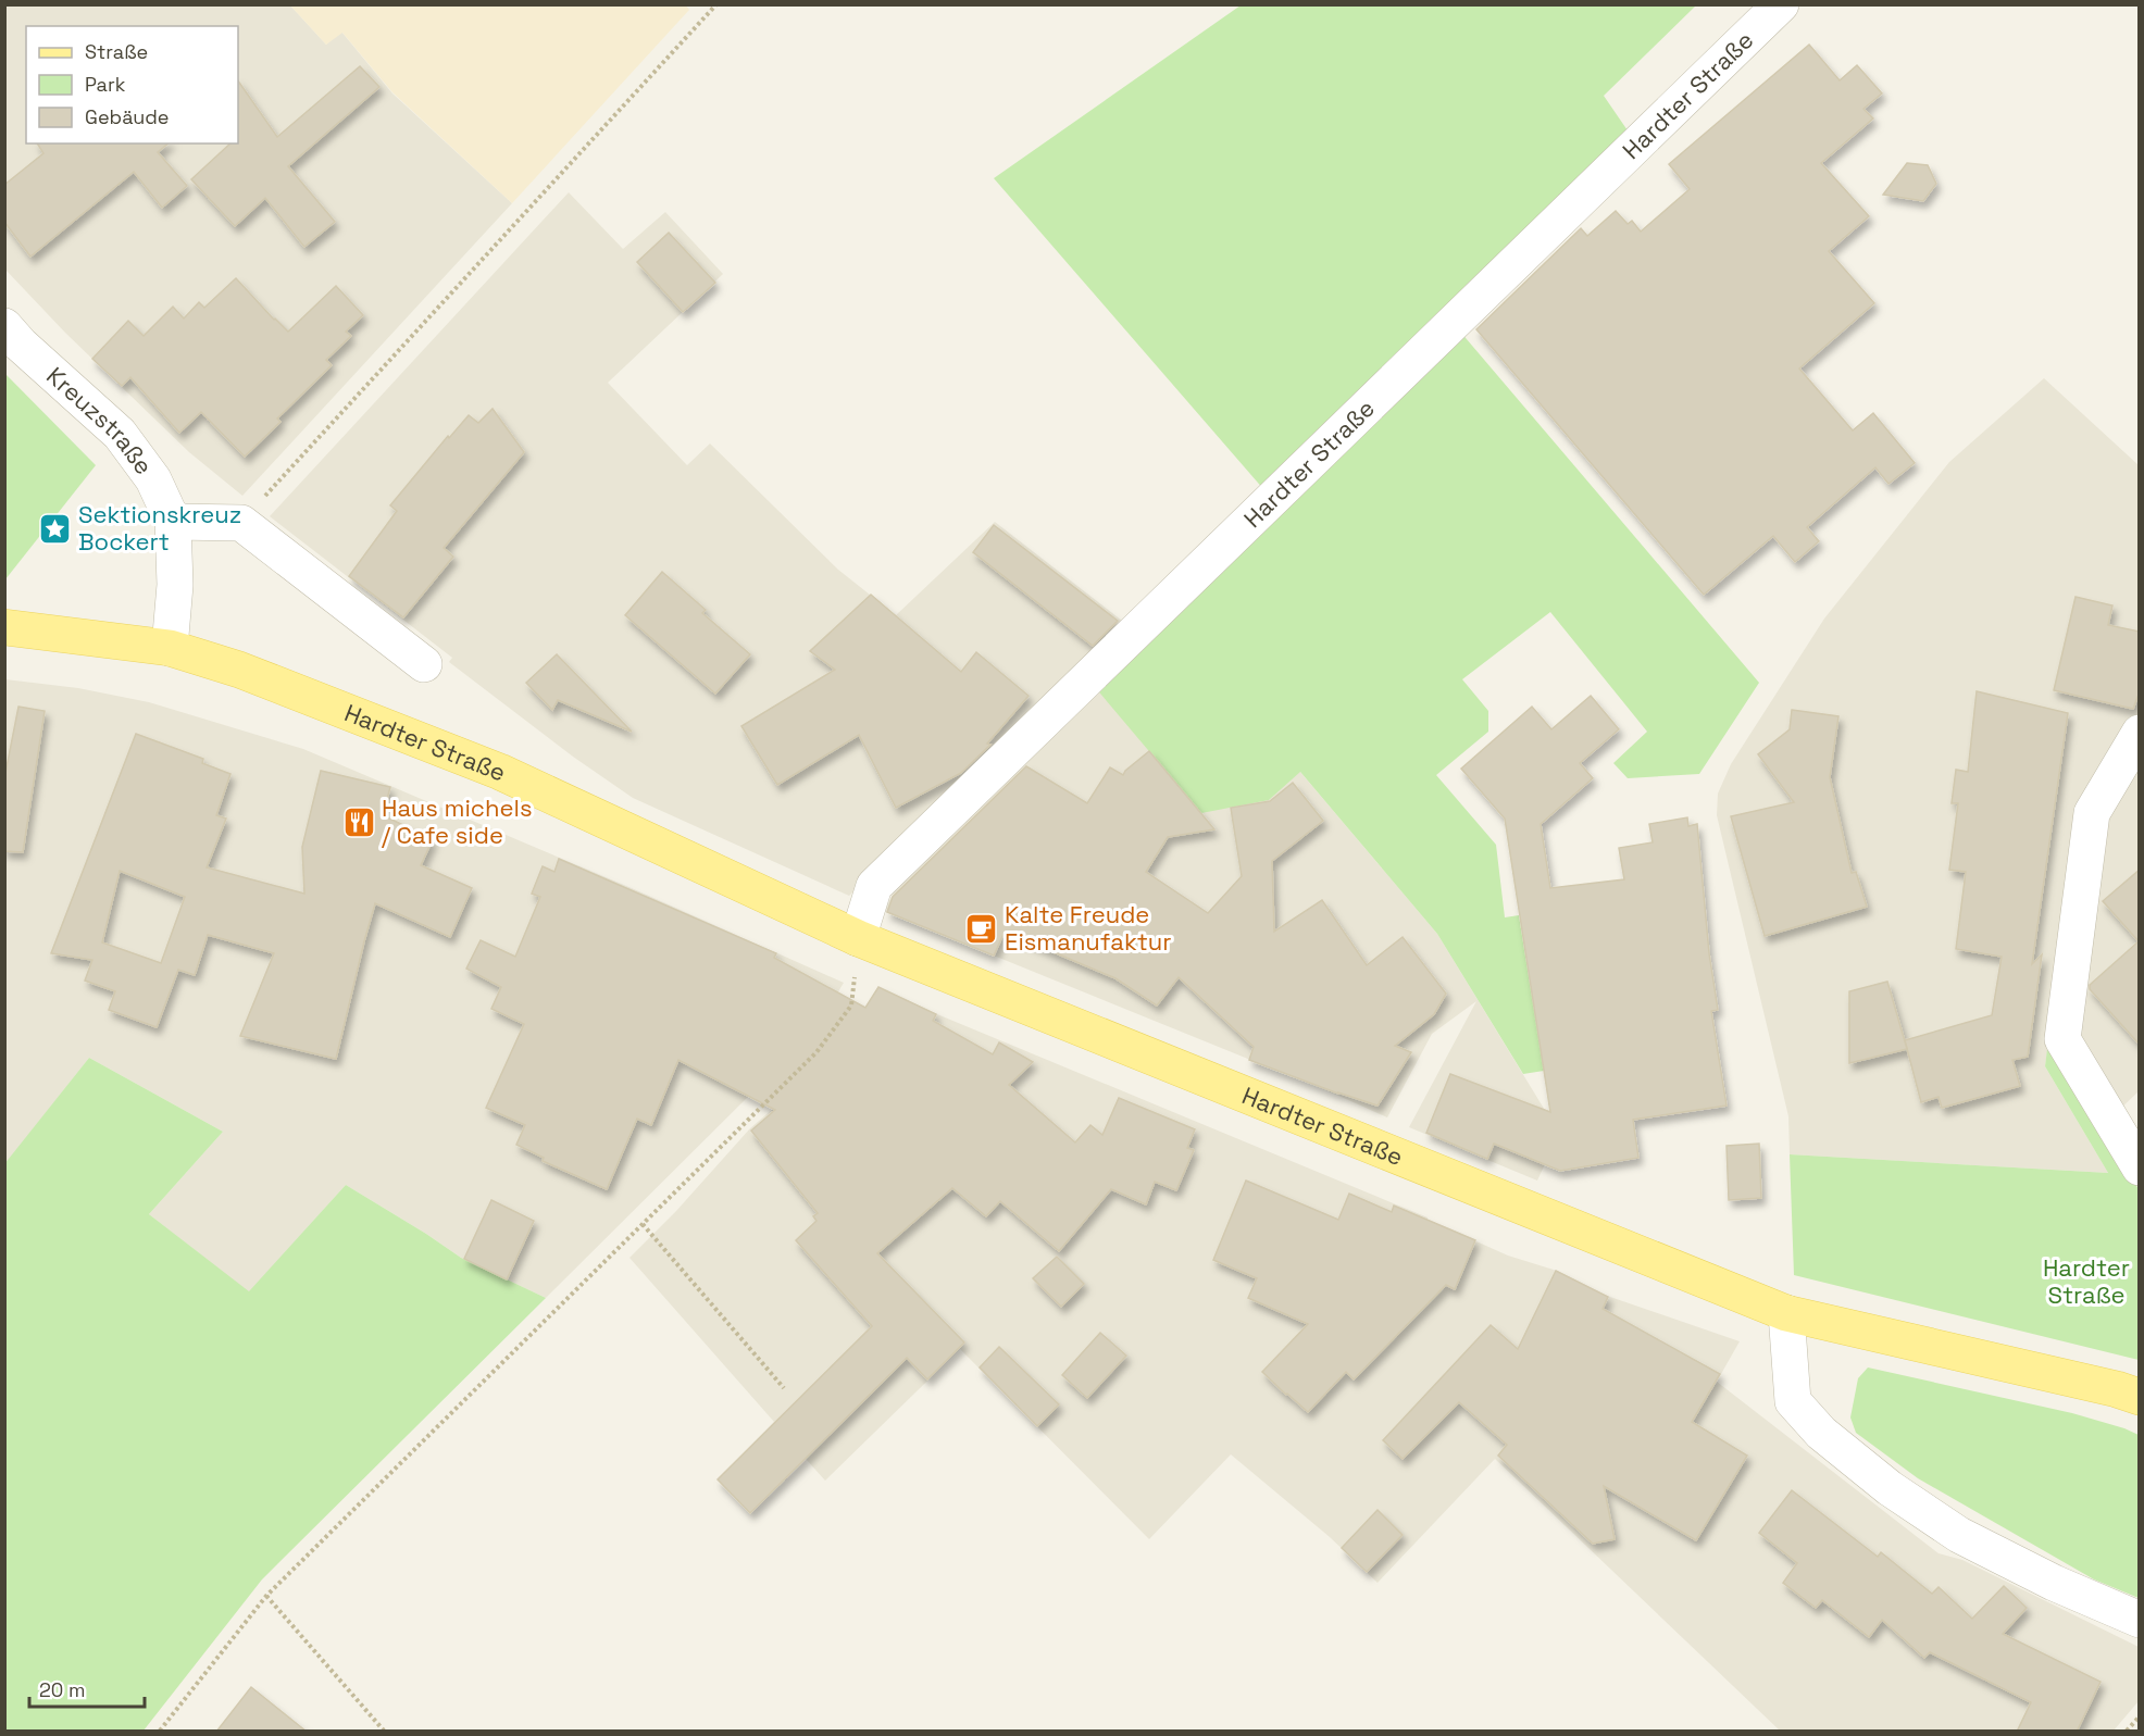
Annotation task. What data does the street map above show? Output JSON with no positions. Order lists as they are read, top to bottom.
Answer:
{
  "streets": {
    "main road": ["Hardter Straße"],
    "street": ["Kreuzstraße"]
  },
  "crossings": [
    ["Hardter Straße", "Kreuzstraße"]
  ],
  "parks": ["Hardter Straße"],
  "places": {
    "place": ["Sektionskreuz Bockert"],
    "restaurant": ["Haus michels / Cafe side"],
    "cafe": ["Kalte Freude Eismanufaktur"]
  },
  "legend": ["Straße", "Park", "Gebäude"],
  "scale_bar": "20 m"
}
